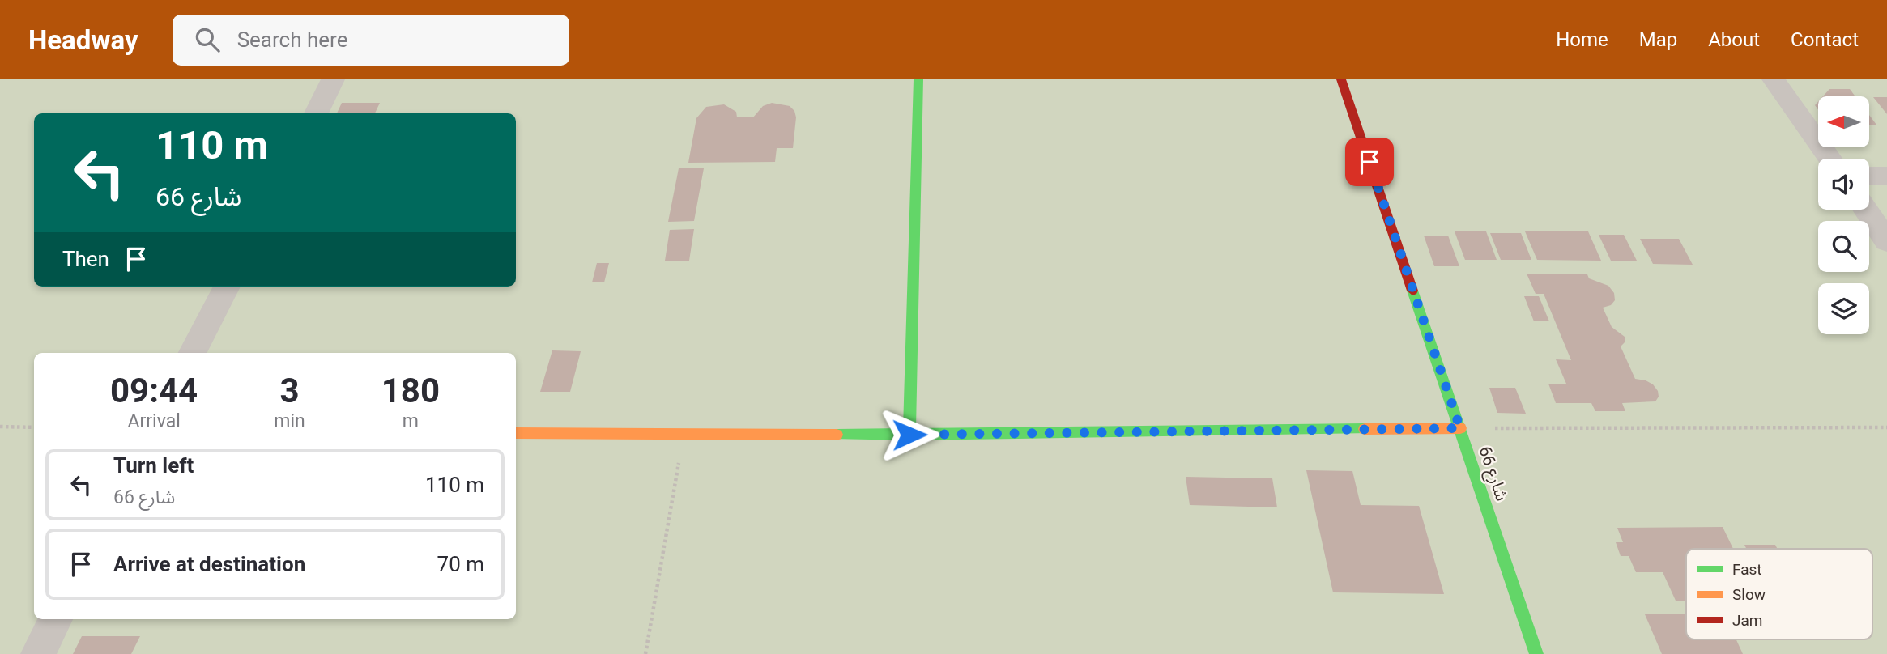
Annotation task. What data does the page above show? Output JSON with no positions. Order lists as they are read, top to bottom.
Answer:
{
  "streets": {
    "street": ["شارع 66"]
  },
  "legend": ["Fast", "Slow", "Jam"],
  "north": "left",
  "page": {
    "header": "Headway",
    "search": "Search here",
    "nav": [
      "Home",
      "Map",
      "About",
      "Contact"
    ],
    "turn": ["110 m", "شارع 66"],
    "then": "Then",
    "eta": [
      "09:44",
      "Arrival",
      "3",
      "min",
      "180",
      "m"
    ],
    "list": [
      {
        "name": "Turn left",
        "note": "شارع 66",
        "value": "110 m"
      },
      {
        "name": "Arrive at destination",
        "value": "70 m"
      }
    ]
  }
}
